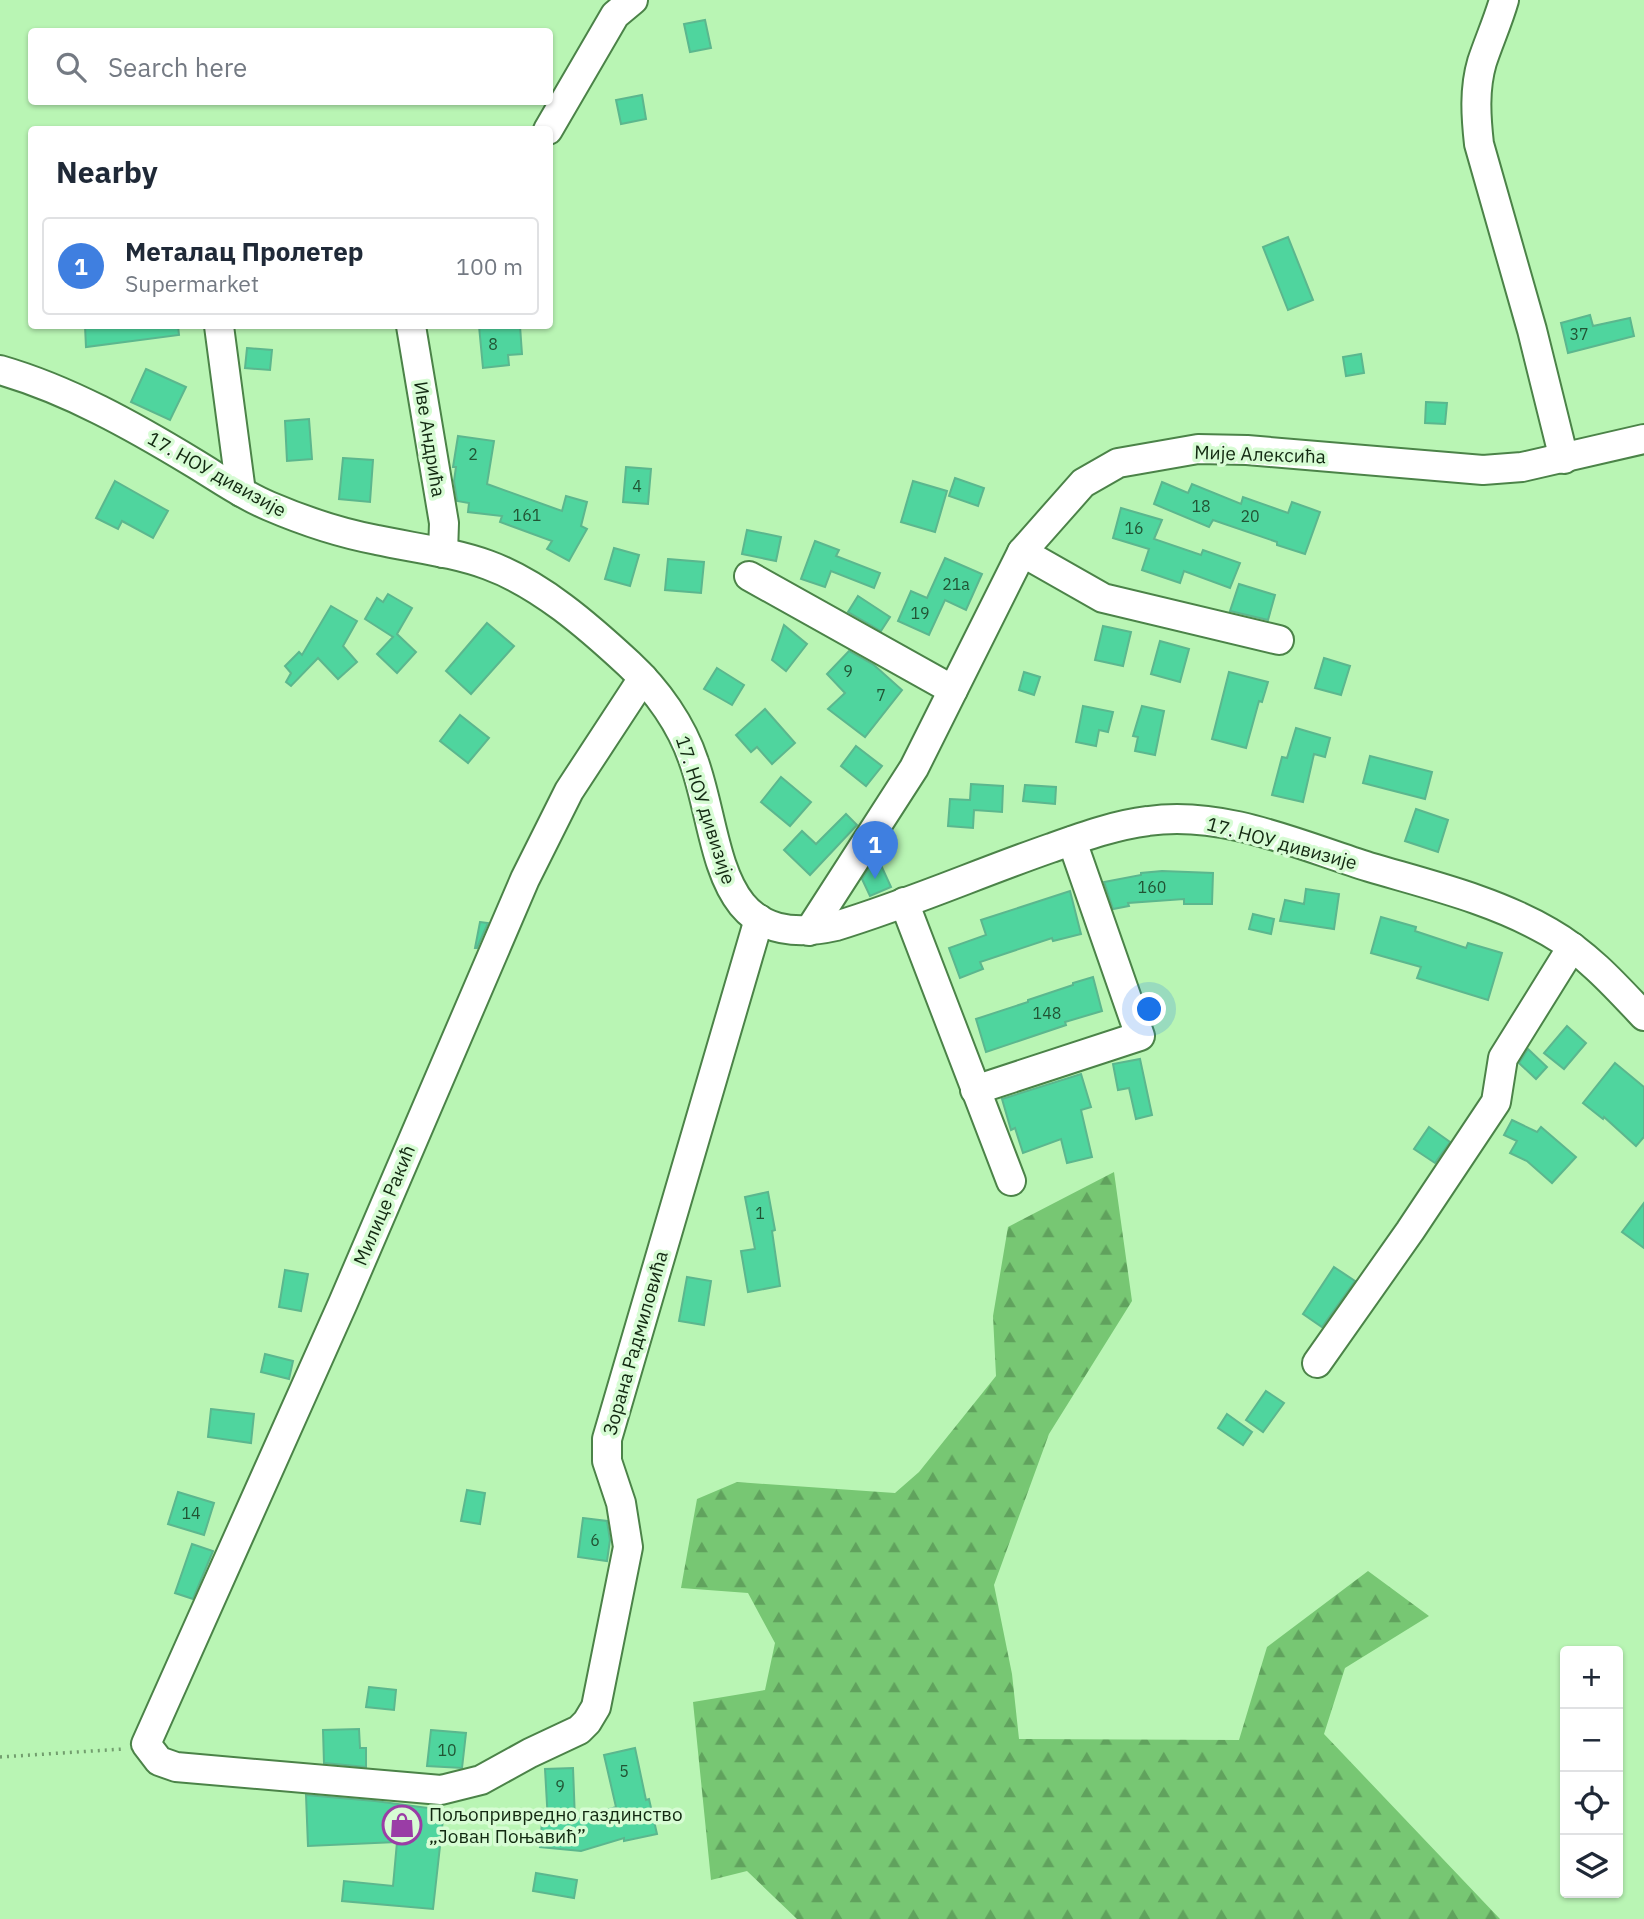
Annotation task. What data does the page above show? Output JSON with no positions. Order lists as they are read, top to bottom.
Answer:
{
  "streets": {
    "street": [
      "Иве Андрића",
      "Мије Алексића",
      "17. НОУ дивизије",
      "Милице Ракић",
      "Зорана Радмиловића"
    ]
  },
  "crossings": [
    ["Иве Андрића", "17. НОУ дивизије"],
    ["Мије Алексића", "17. НОУ дивизије"],
    ["17. НОУ дивизије", "Милице Ракић"],
    ["17. НОУ дивизије", "Зорана Радмиловића"],
    ["Милице Ракић", "Зорана Радмиловића"]
  ],
  "places": {
    "shop": ["Пољопривредно газдинство „Јован Поњавић”"]
  },
  "house_numbers": [
    "37",
    "8",
    "2",
    "4",
    "18",
    "161",
    "20",
    "16",
    "21a",
    "19",
    "9",
    "7",
    "160",
    "148",
    "1",
    "14",
    "6",
    "10",
    "5",
    "9"
  ],
  "page": {
    "search": "Search here",
    "heading": "Nearby",
    "list": [
      {
        "mark": "1",
        "name": "Металац Пролетер",
        "note": "Supermarket",
        "value": "100 m"
      }
    ],
    "pins": "1",
    "map_buttons": ["+", "−"]
  }
}
